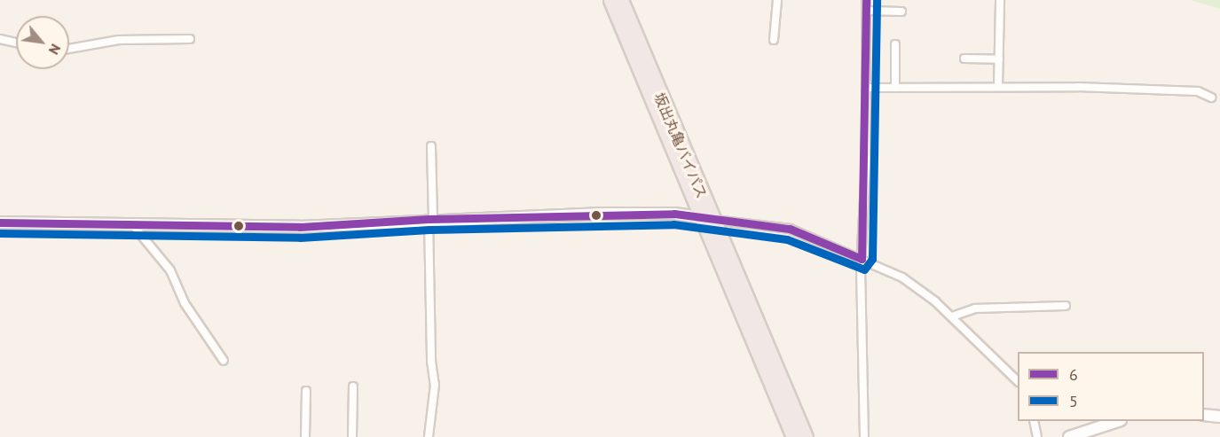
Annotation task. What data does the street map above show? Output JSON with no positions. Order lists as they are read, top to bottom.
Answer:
{
  "streets": {
    "highway": ["坂出丸亀バイパス"]
  },
  "lines": ["transit line 6", "transit line 5"],
  "legend": ["6", "5"],
  "north": "bottom right"
}
